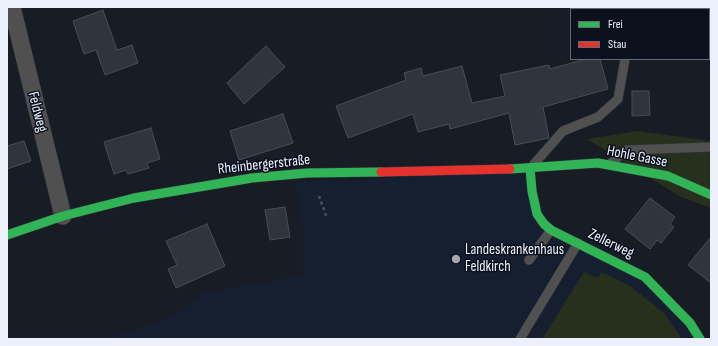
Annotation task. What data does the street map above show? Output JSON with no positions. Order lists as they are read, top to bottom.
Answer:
{
  "streets": {
    "street": [
      "Feldweg",
      "Hohle Gasse",
      "Rheinbergerstraße",
      "Zellerweg"
    ]
  },
  "crossings": [
    ["Feldweg", "Rheinbergerstraße"],
    ["Hohle Gasse", "Rheinbergerstraße"],
    ["Hohle Gasse", "Zellerweg"],
    ["Rheinbergerstraße", "Zellerweg"]
  ],
  "places": ["Landeskrankenhaus Feldkirch"],
  "legend": ["Frei", "Stau"]
}
